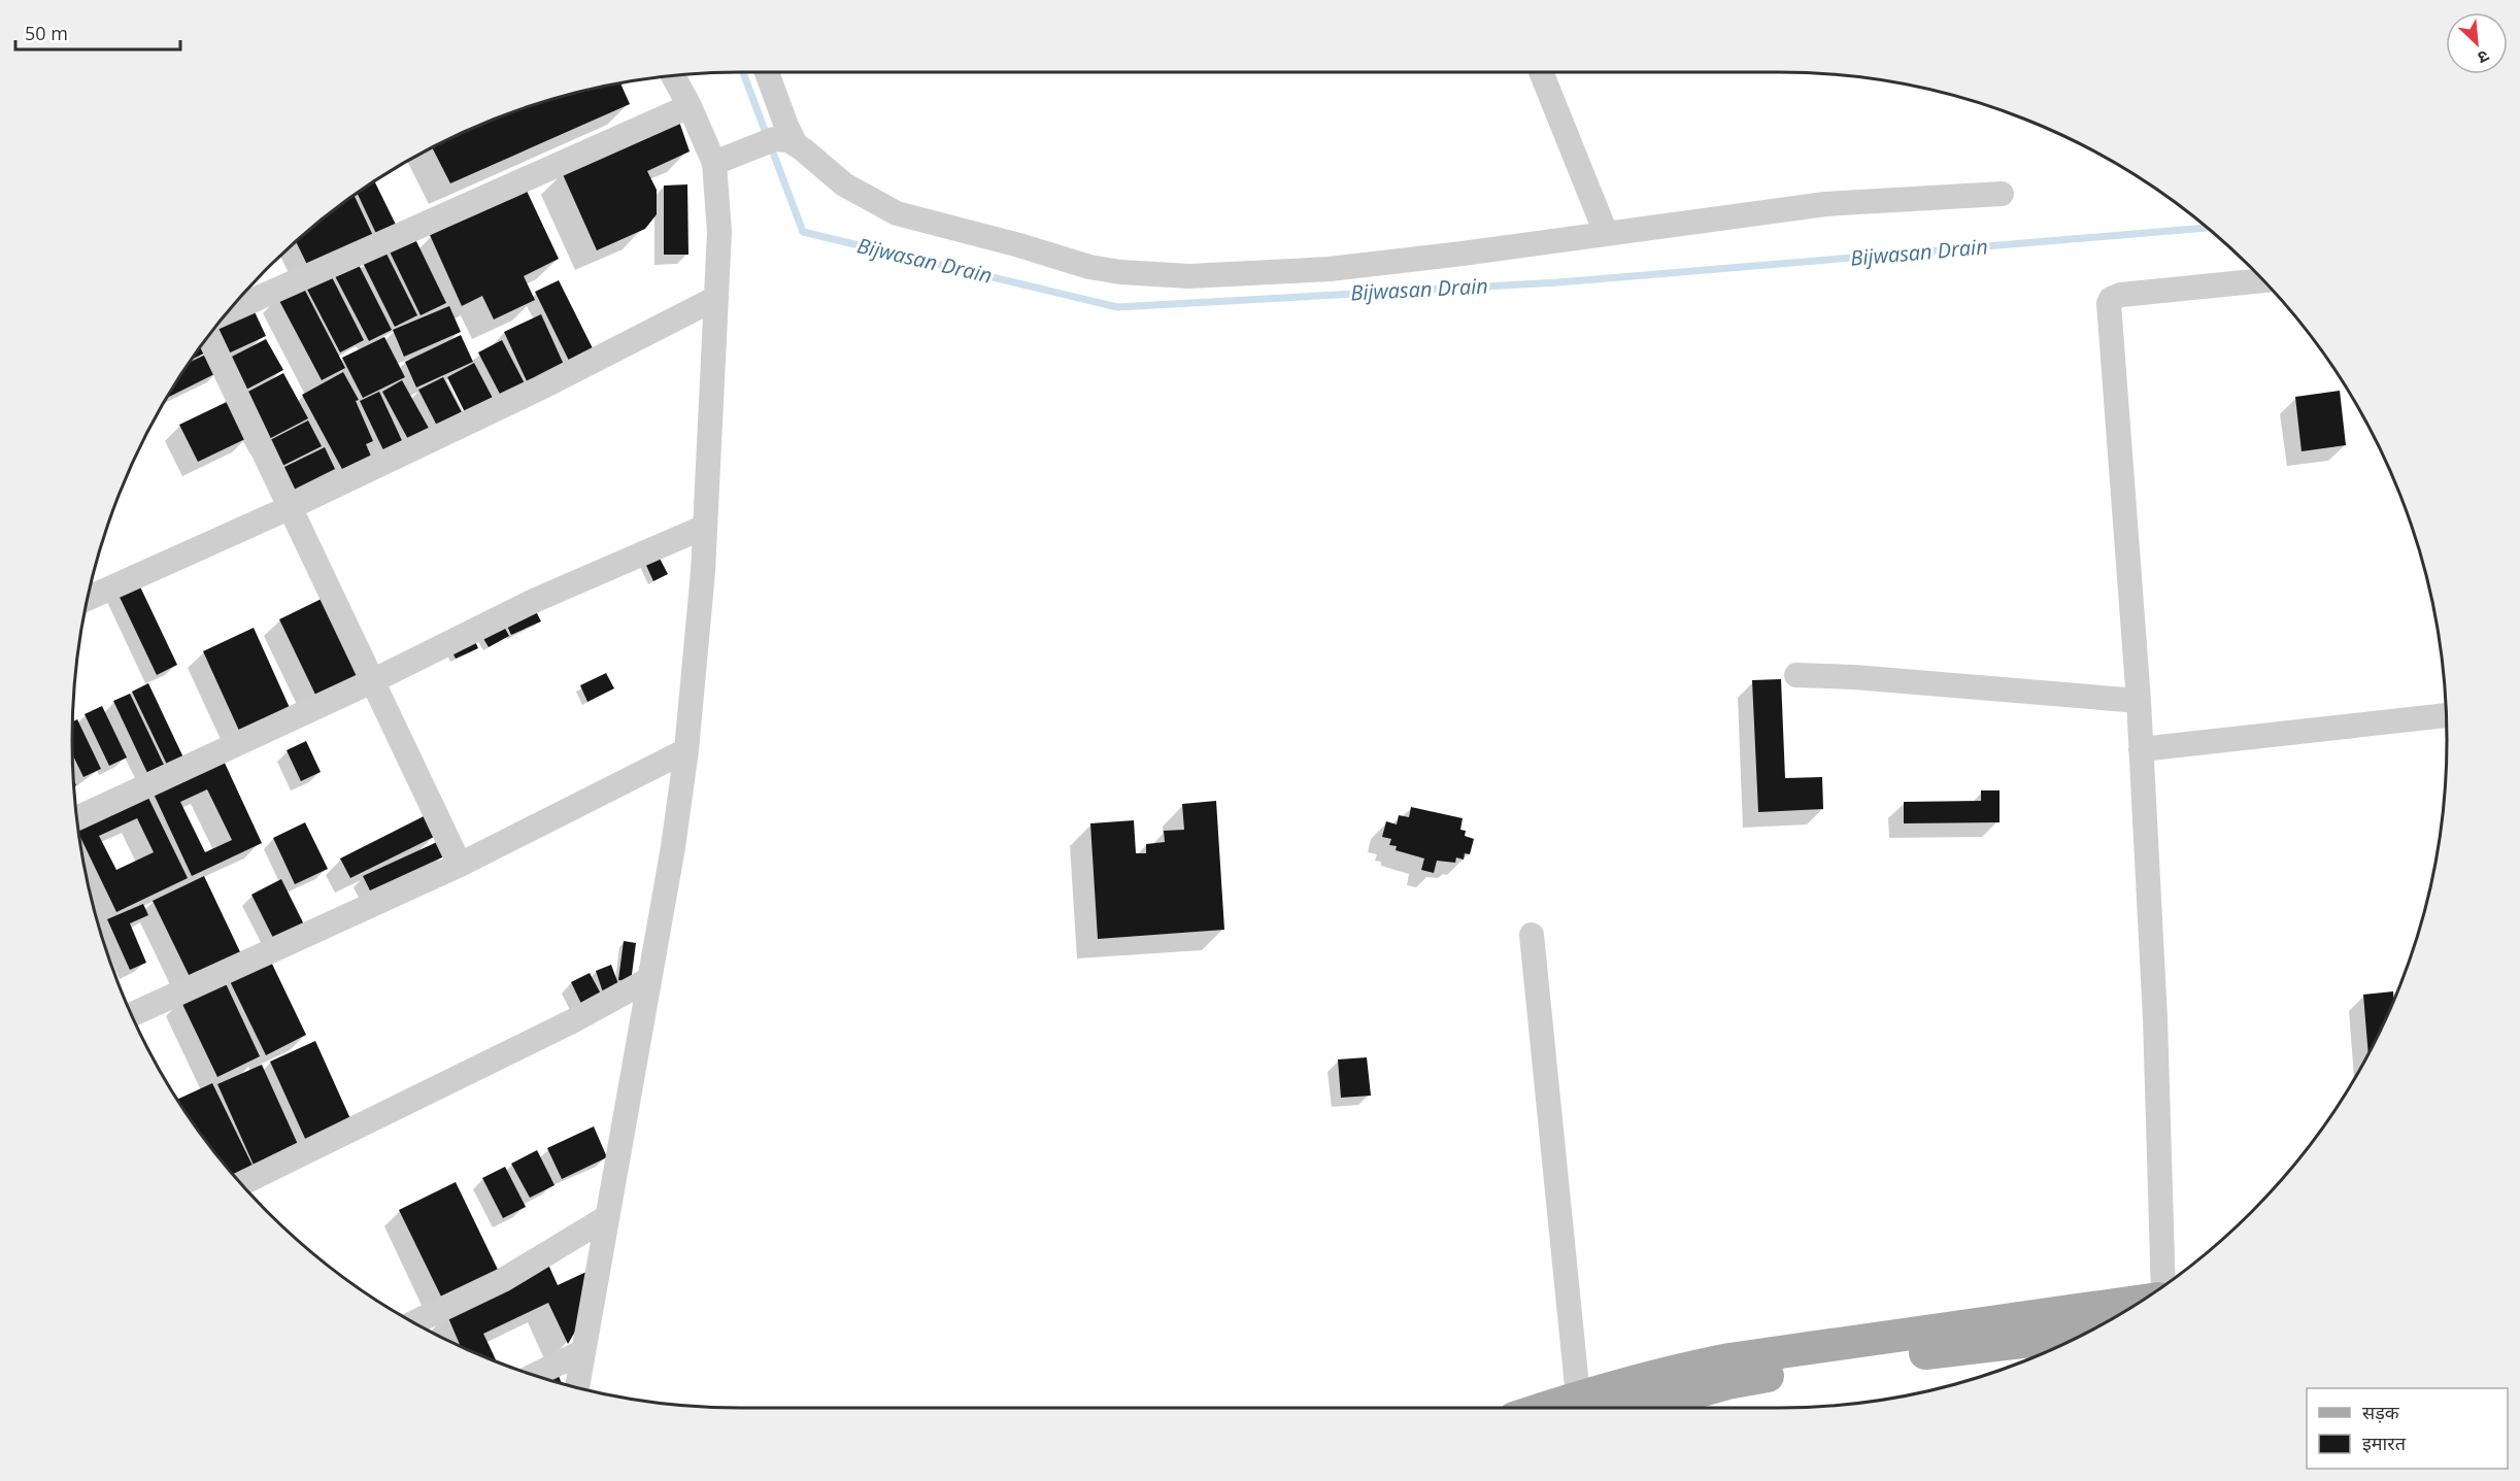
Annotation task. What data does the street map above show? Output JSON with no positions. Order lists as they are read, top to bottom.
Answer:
{
  "water": ["Bijwasan Drain"],
  "legend": ["सड़क", "इमारत"],
  "scale_bar": "50 m",
  "north": "bottom right"
}
